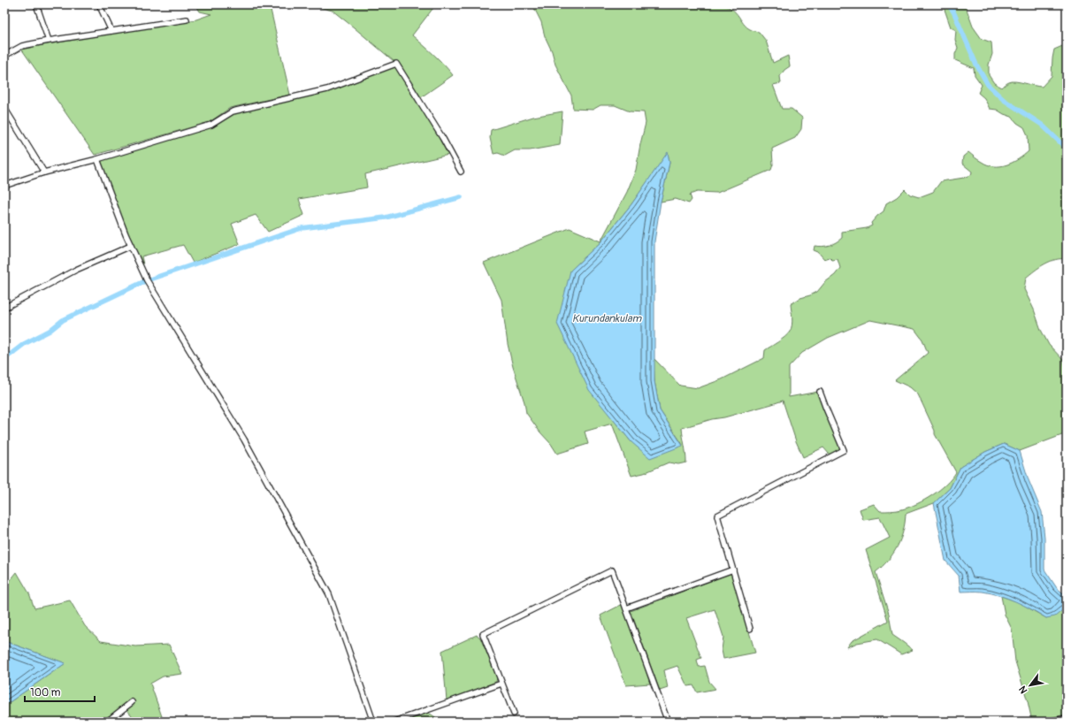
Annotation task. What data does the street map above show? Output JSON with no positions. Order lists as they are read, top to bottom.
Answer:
{
  "water": ["Kurundankulam"],
  "scale_bar": "100 m",
  "north": "bottom left"
}
